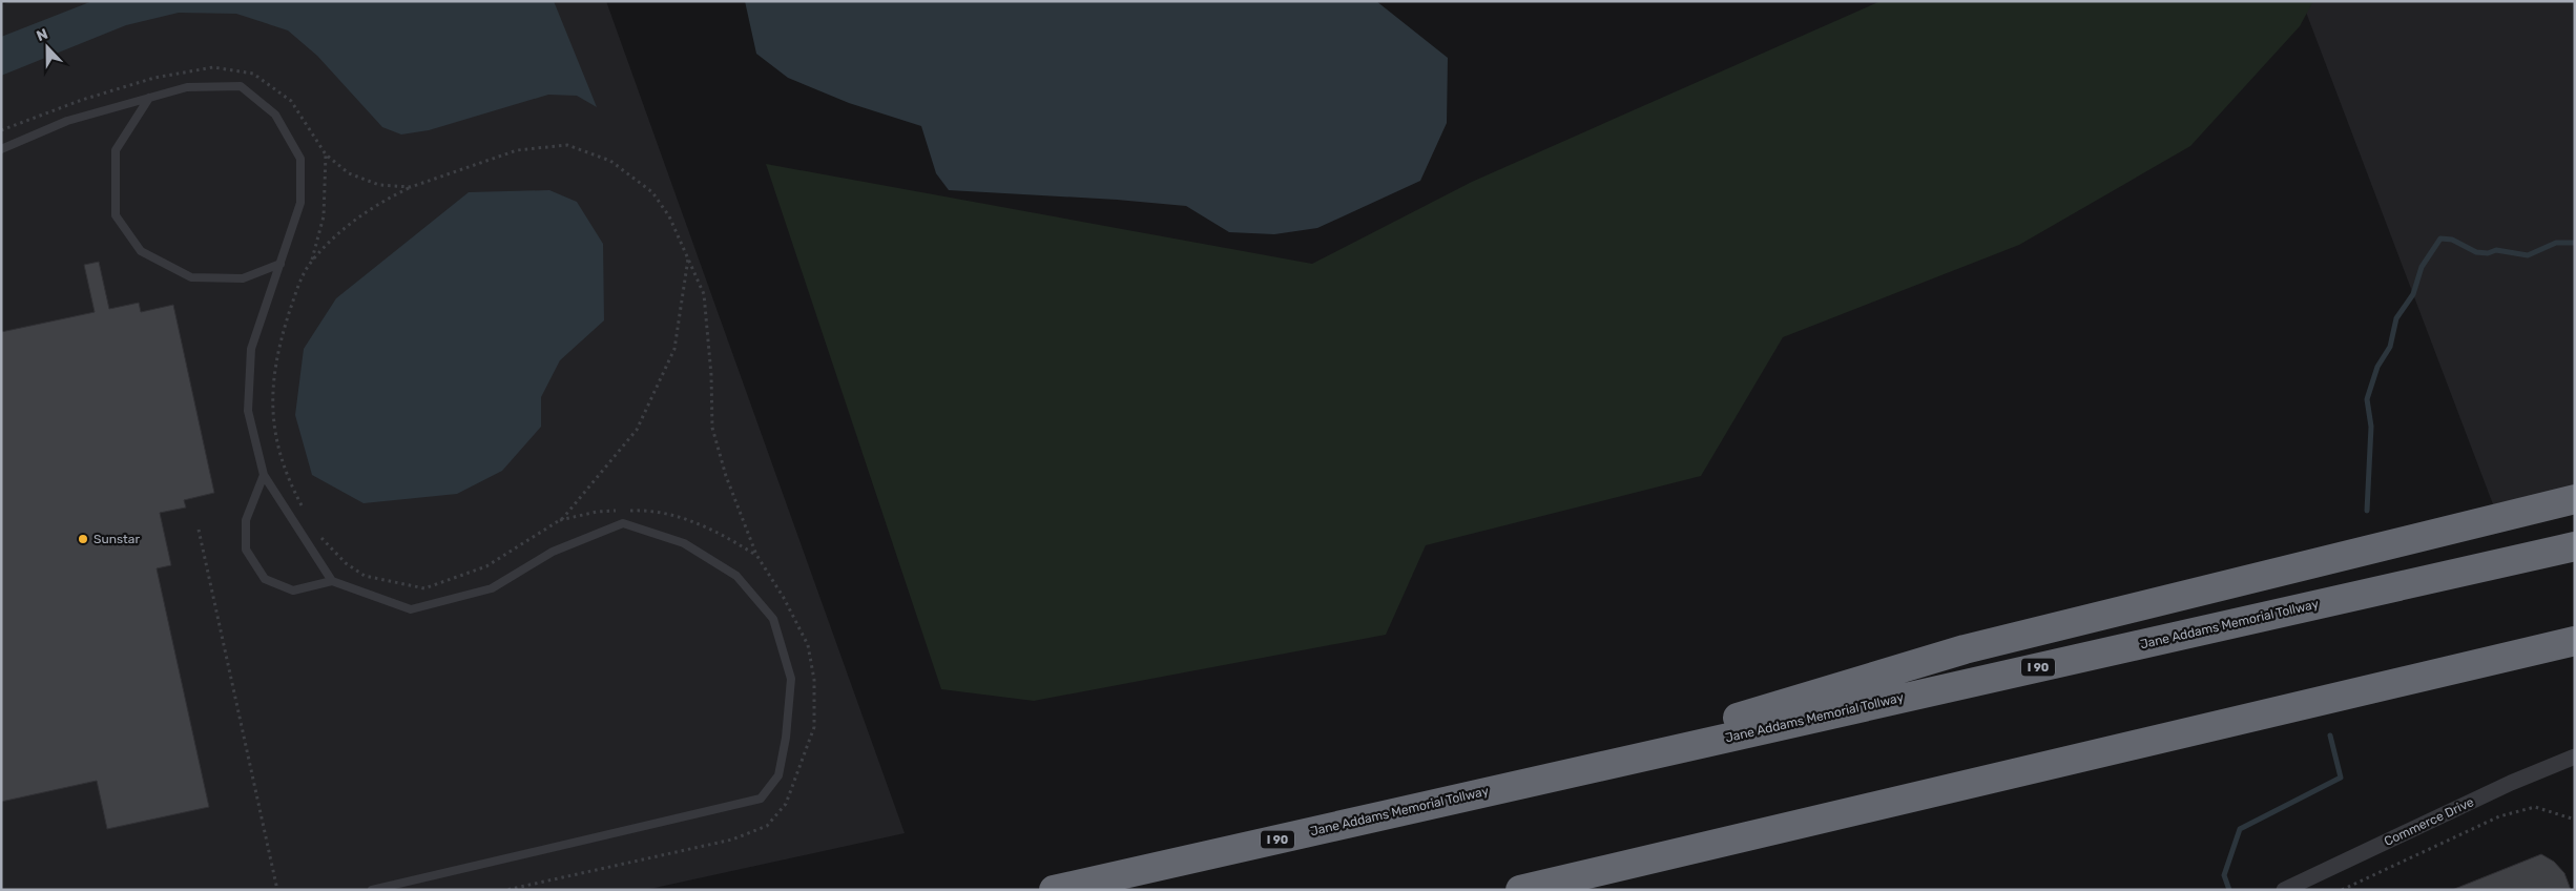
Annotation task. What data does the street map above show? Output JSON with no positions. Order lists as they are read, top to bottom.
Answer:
{
  "streets": {
    "highway": ["Jane Addams Memorial Tollway", "I 90"],
    "street": ["Commerce Drive"]
  },
  "places": ["Sunstar"],
  "north": "top"
}
